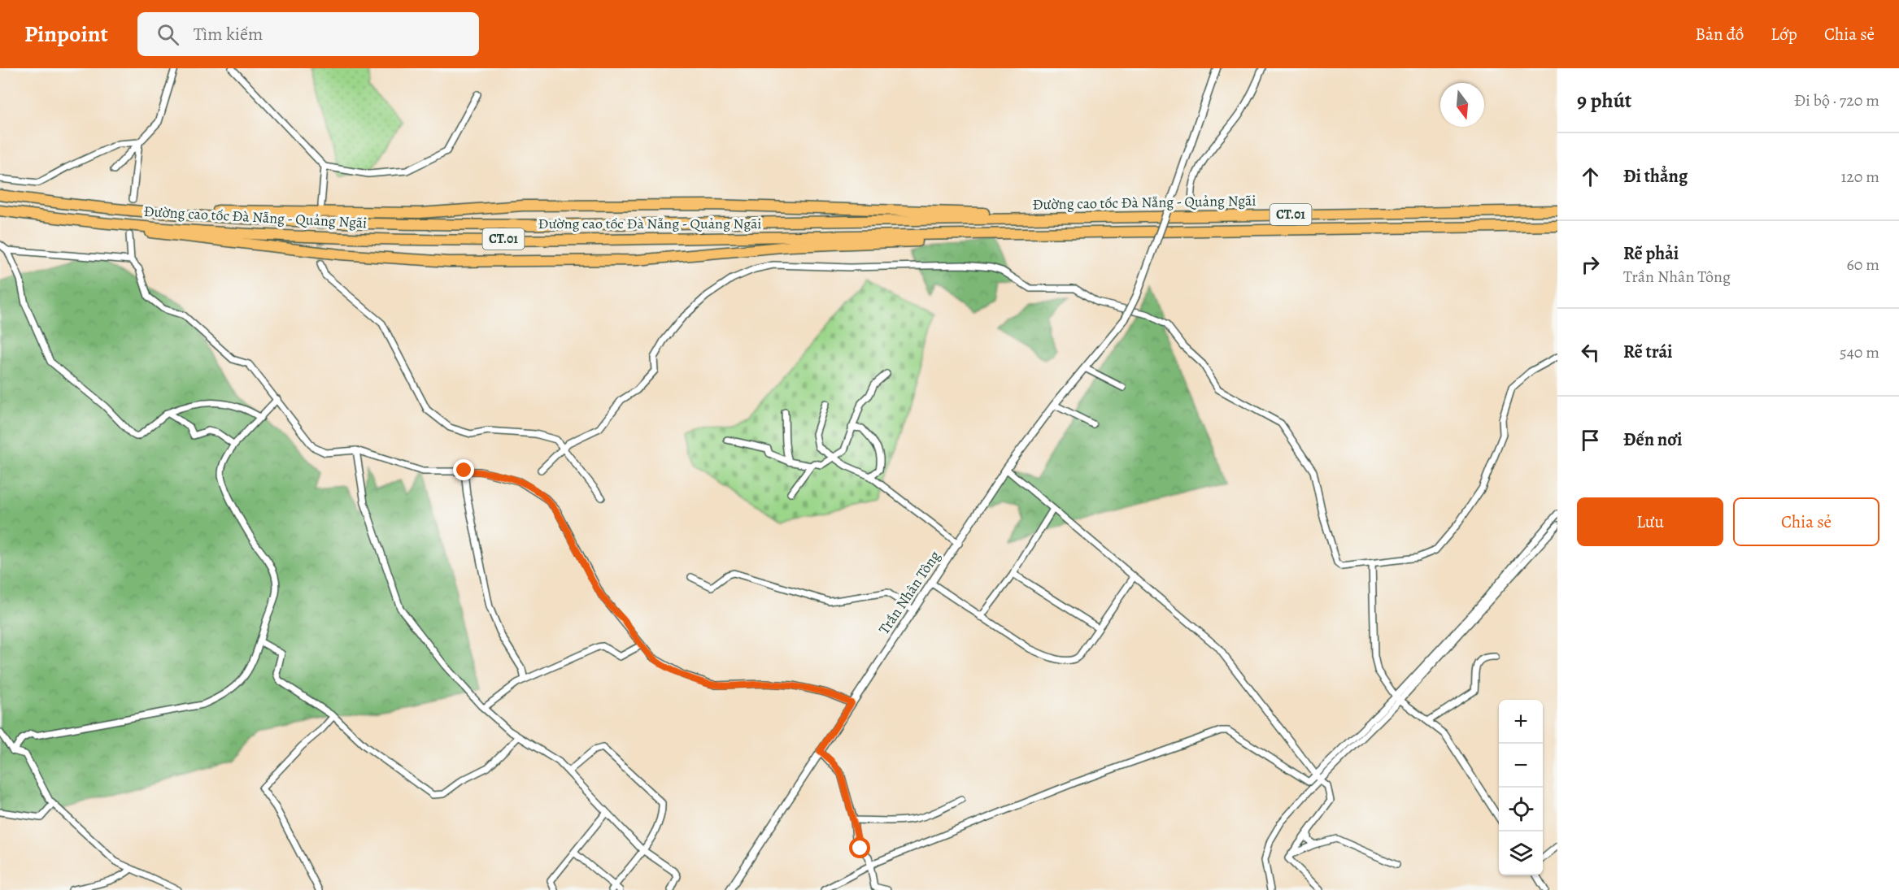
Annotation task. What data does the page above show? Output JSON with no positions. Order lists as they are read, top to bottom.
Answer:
{
  "streets": {
    "highway": ["Đường cao tốc Đà Nẵng - Quảng Ngãi", "CT.01"],
    "street": ["Trần Nhân Tông"]
  },
  "north": "bottom",
  "page": {
    "header": "Pinpoint",
    "search": "Tìm kiếm",
    "nav": ["Bản đồ", "Lớp", "Chia sẻ"],
    "heading": ["9 phút", "Đi bộ · 720 m"],
    "list": [
      ["Đi thẳng", "120 m"],
      ["Rẽ phải", "Trần Nhân Tông", "60 m"],
      ["Rẽ trái", "540 m"],
      "Đến nơi"
    ],
    "buttons": ["Lưu", "Chia sẻ"],
    "map_buttons": ["+", "−"]
  }
}
